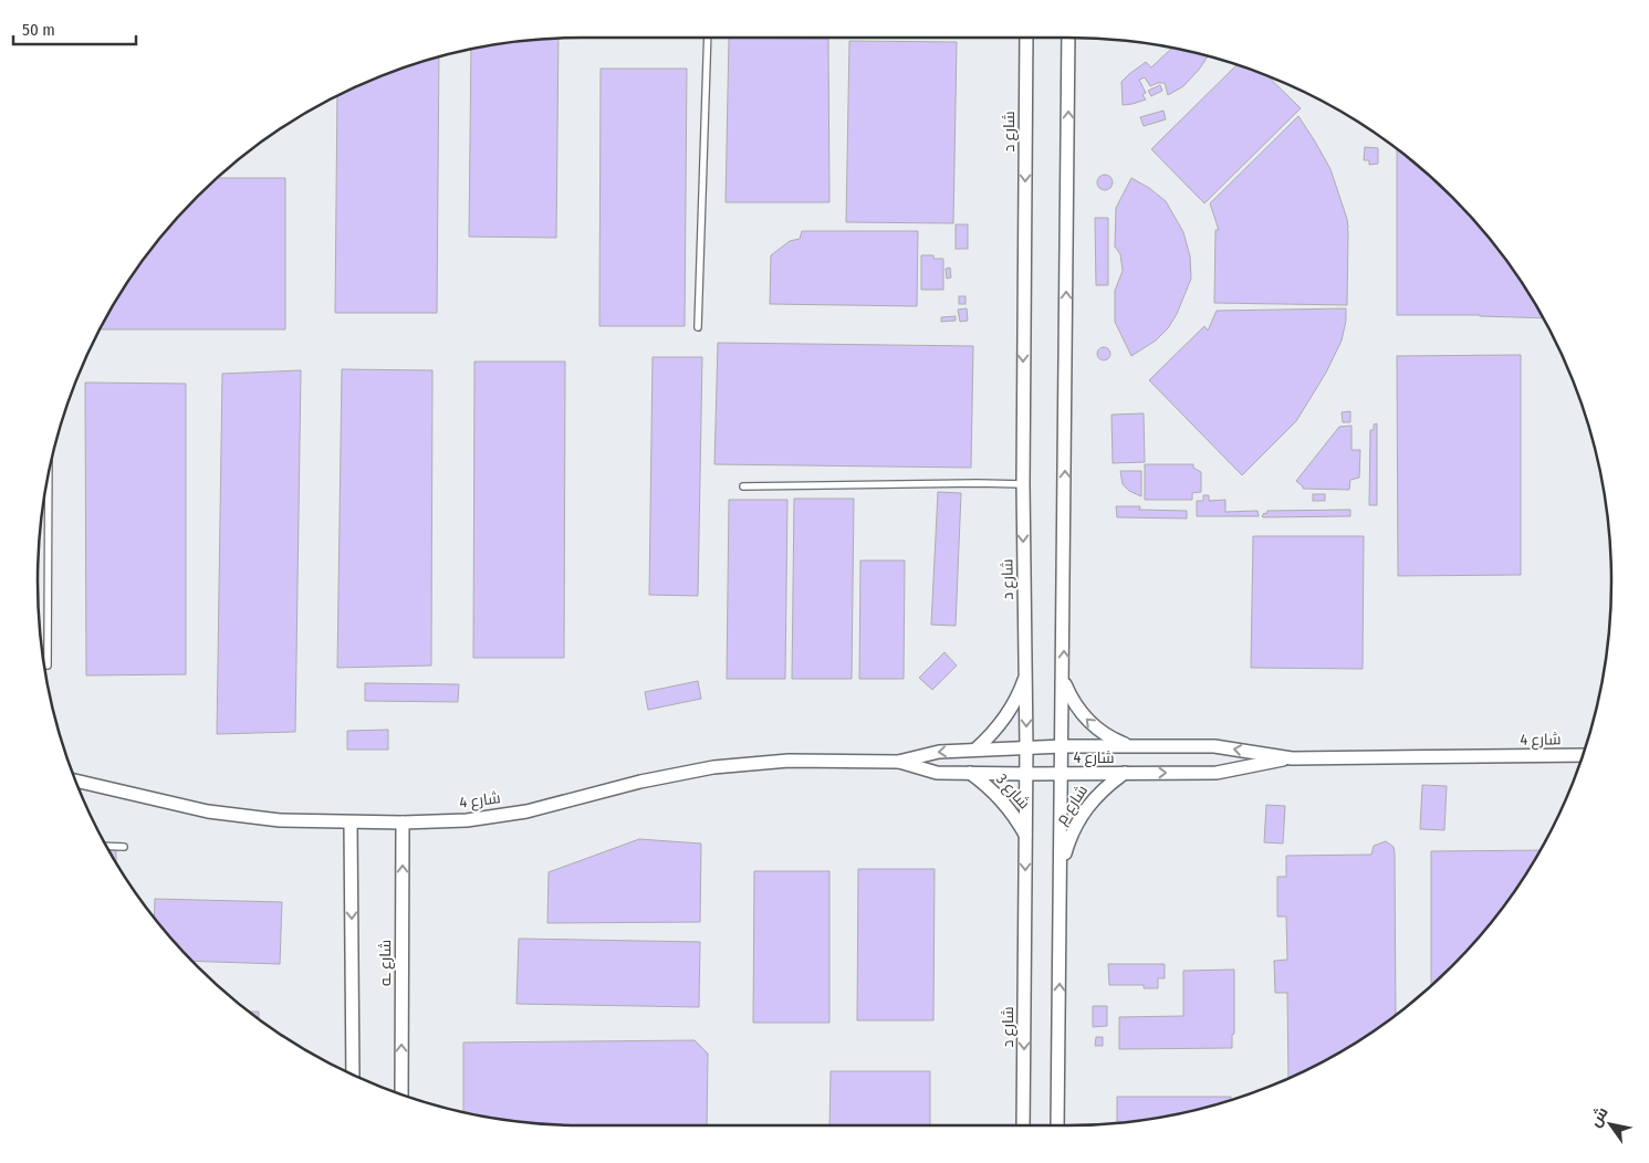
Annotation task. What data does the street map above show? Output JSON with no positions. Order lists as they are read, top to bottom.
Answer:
{
  "streets": {
    "street": [
      "شارع د",
      "شارع 4",
      "شارع 3",
      "شارع م",
      "شارع ـه"
    ]
  },
  "crossings": [
    ["شارع د", "شارع 4"],
    ["شارع د", "شارع 3"],
    ["شارع 4", "شارع 3"],
    ["شارع 4", "شارع م"],
    ["شارع 4", "شارع ـه"]
  ],
  "scale_bar": "50 m",
  "north": "top left"
}
